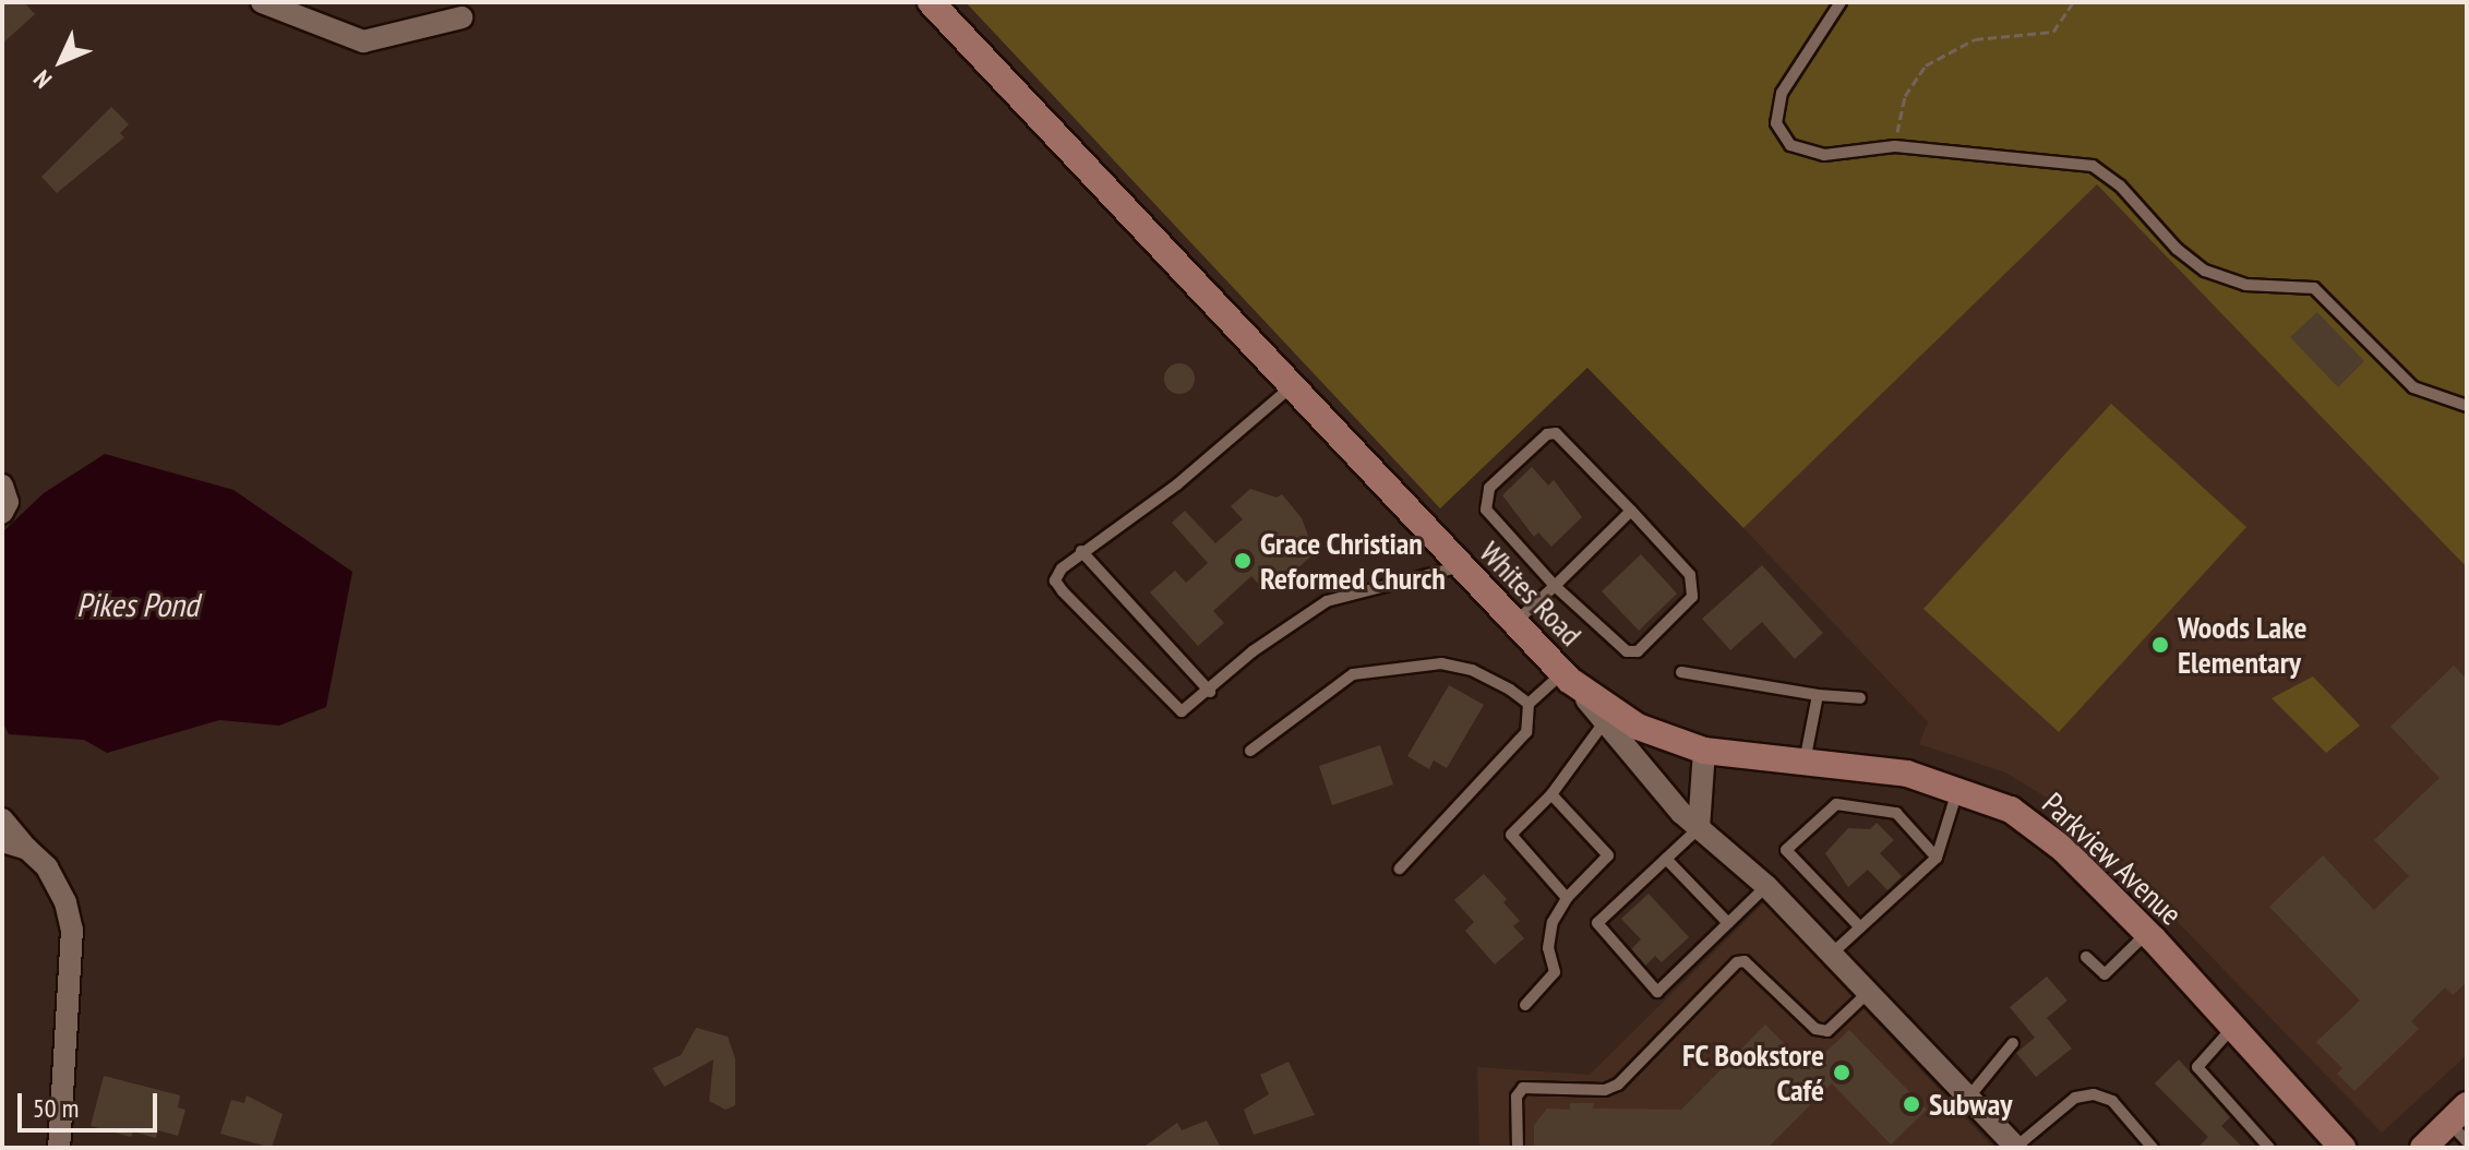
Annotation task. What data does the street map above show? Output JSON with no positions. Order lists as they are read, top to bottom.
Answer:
{
  "streets": {
    "street": ["Whites Road", "Parkview Avenue"]
  },
  "crossings": [
    ["Whites Road", "Parkview Avenue"]
  ],
  "water": ["Pikes Pond"],
  "places": [
    "Grace Christian Reformed Church",
    "Woods Lake Elementary",
    "FC Bookstore Café",
    "Subway"
  ],
  "scale_bar": "50 m",
  "north": "bottom left"
}
